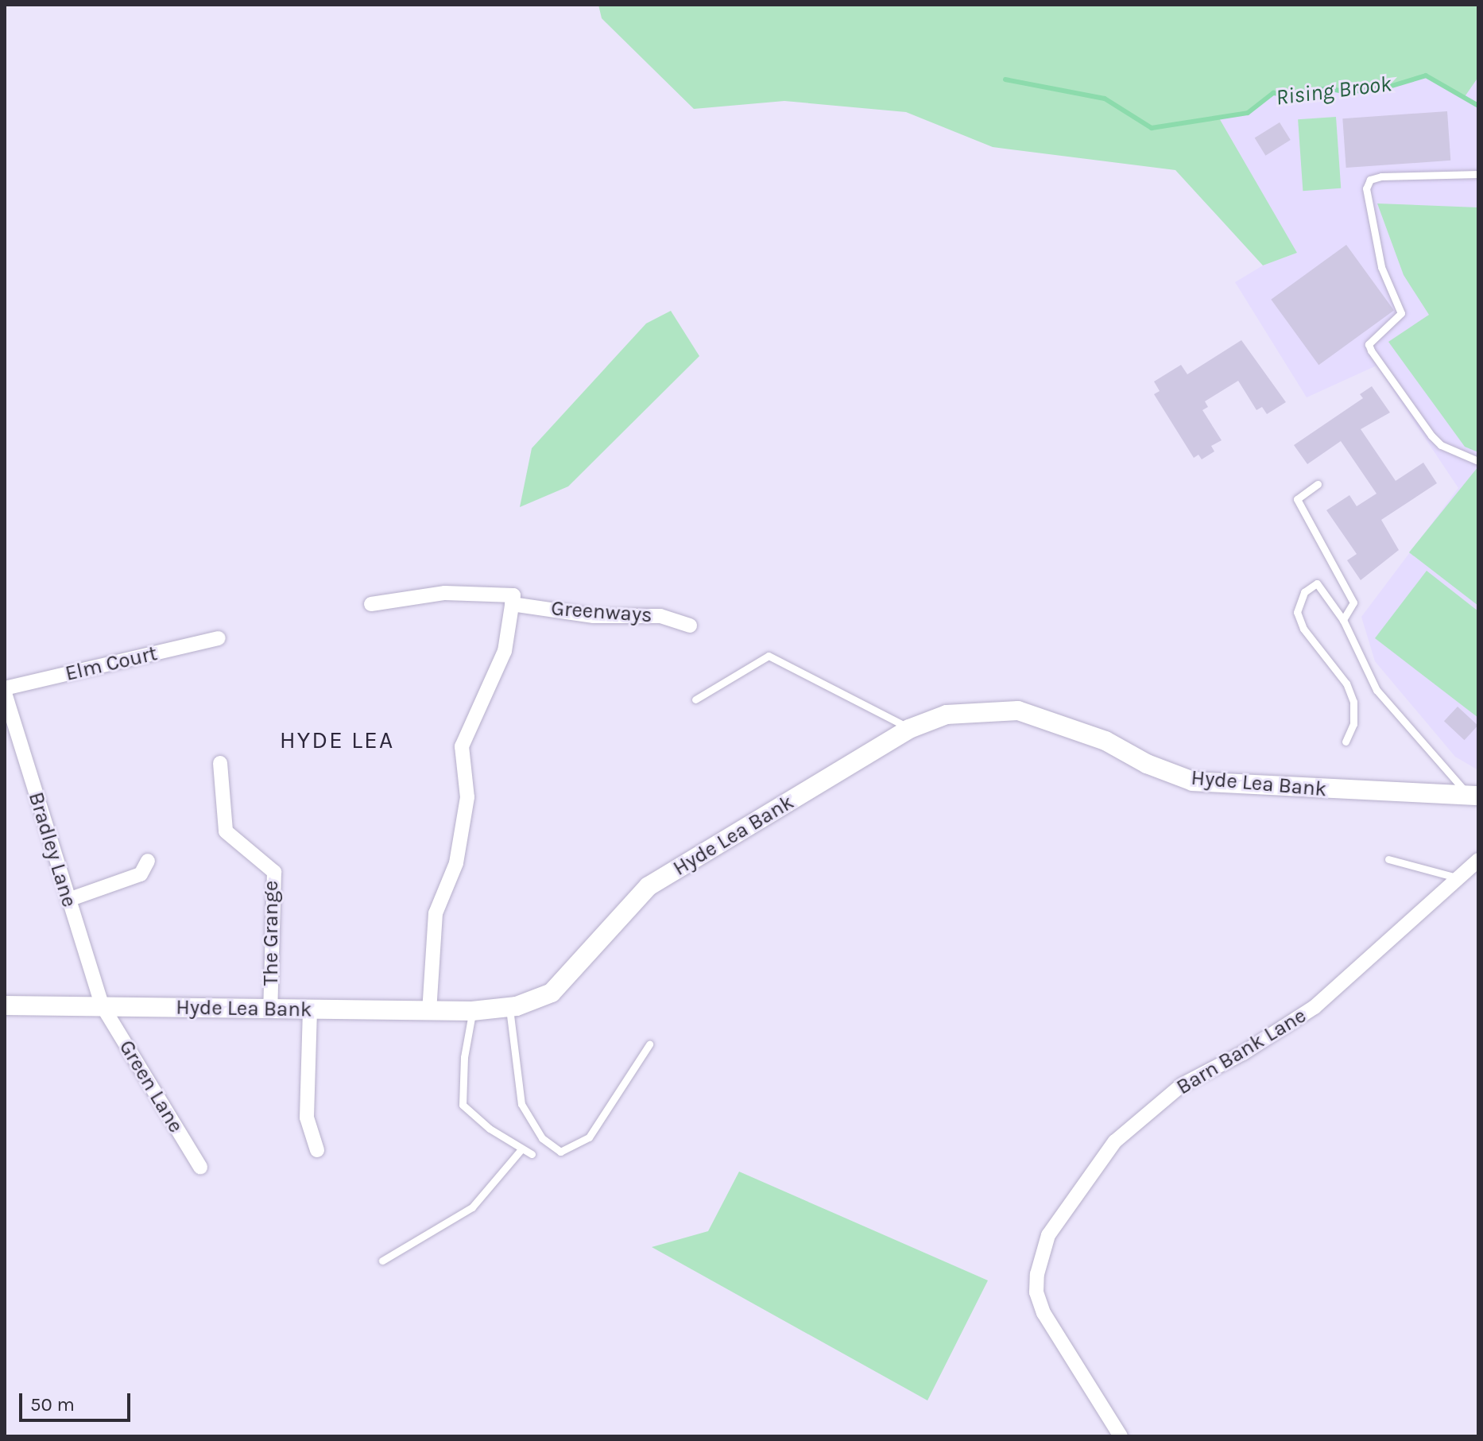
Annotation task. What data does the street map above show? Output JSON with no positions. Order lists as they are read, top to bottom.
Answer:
{
  "streets": {
    "street": [
      "Greenways",
      "Elm Court",
      "Hyde Lea Bank",
      "Bradley Lane",
      "The Grange",
      "Barn Bank Lane",
      "Green Lane"
    ]
  },
  "crossings": [
    ["Elm Court", "Bradley Lane"],
    ["Hyde Lea Bank", "Bradley Lane"],
    ["Hyde Lea Bank", "The Grange"],
    ["Hyde Lea Bank", "Green Lane"],
    ["Bradley Lane", "Green Lane"]
  ],
  "districts": ["HYDE LEA"],
  "water": ["Rising Brook"],
  "scale_bar": "50 m"
}
